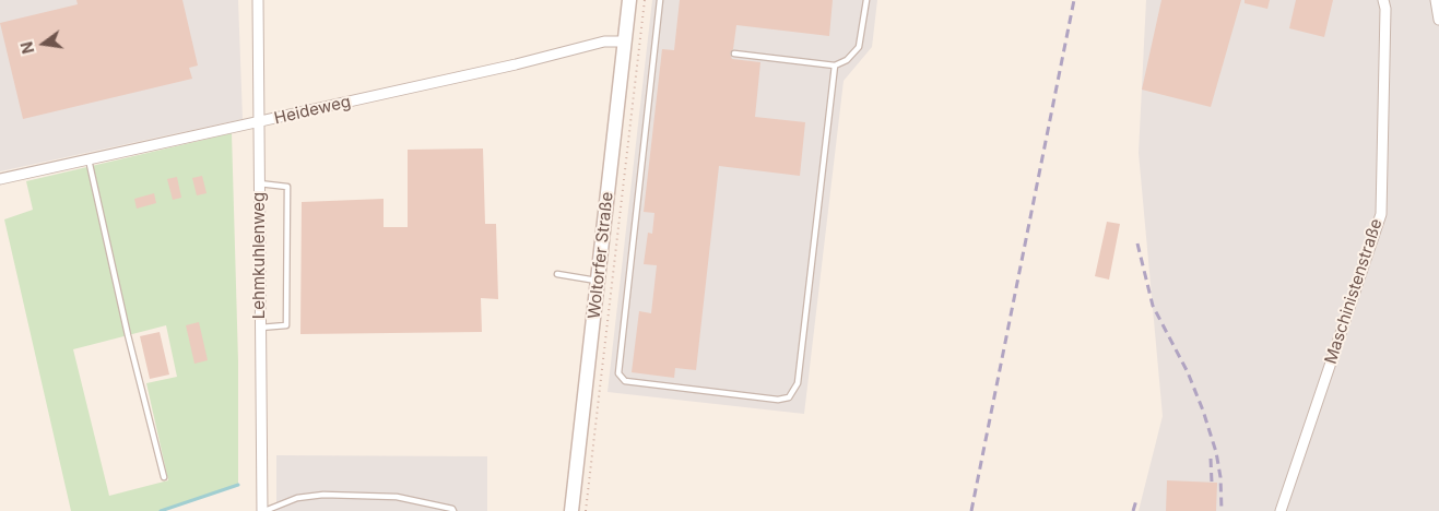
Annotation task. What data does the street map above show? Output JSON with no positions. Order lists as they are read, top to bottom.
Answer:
{
  "streets": {
    "main road": ["Woltorfer Straße"],
    "street": ["Heideweg", "Lehmkuhlenweg", "Maschinistenstraße"]
  },
  "crossings": [
    ["Heideweg", "Lehmkuhlenweg"],
    ["Heideweg", "Woltorfer Straße"]
  ],
  "north": "left"
}
